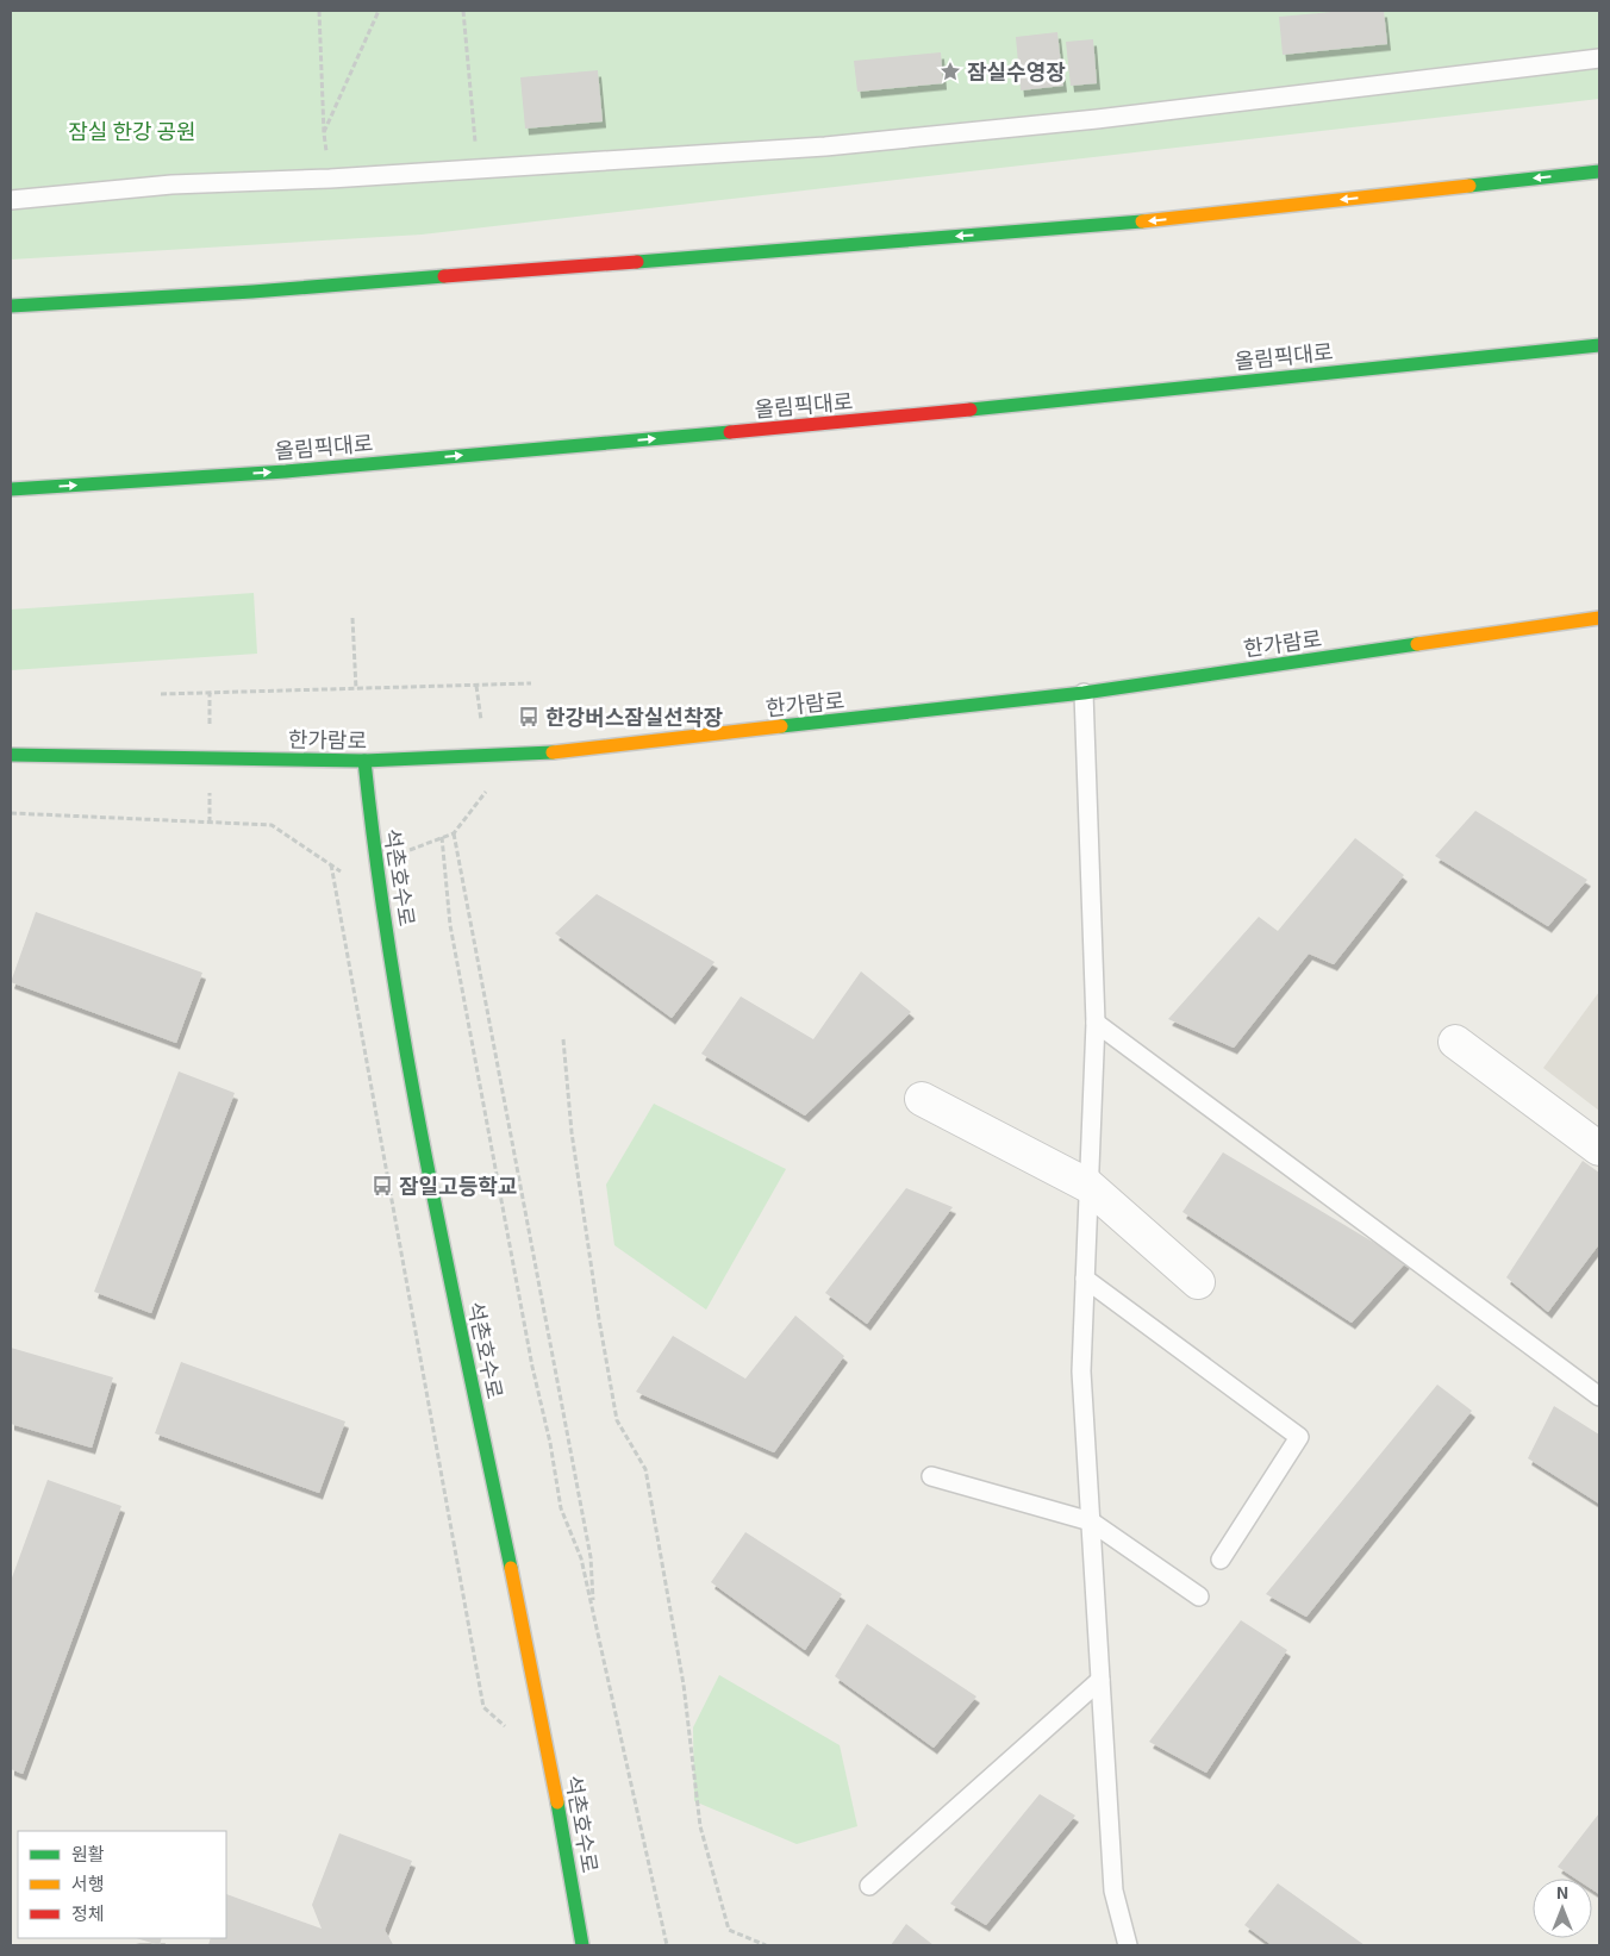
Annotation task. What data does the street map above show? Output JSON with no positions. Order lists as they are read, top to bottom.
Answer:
{
  "streets": {
    "main road": ["올림픽대로", "한가람로", "석촌호수로"]
  },
  "crossings": [
    ["한가람로", "석촌호수로"]
  ],
  "one_way": ["올림픽대로"],
  "parks": ["잠실 한강 공원"],
  "places": {
    "place": ["잠실수영장"],
    "bus stop": ["한강버스잠실선착장", "잠일고등학교"]
  },
  "legend": ["원활", "서행", "정체"],
  "north": "top"
}
